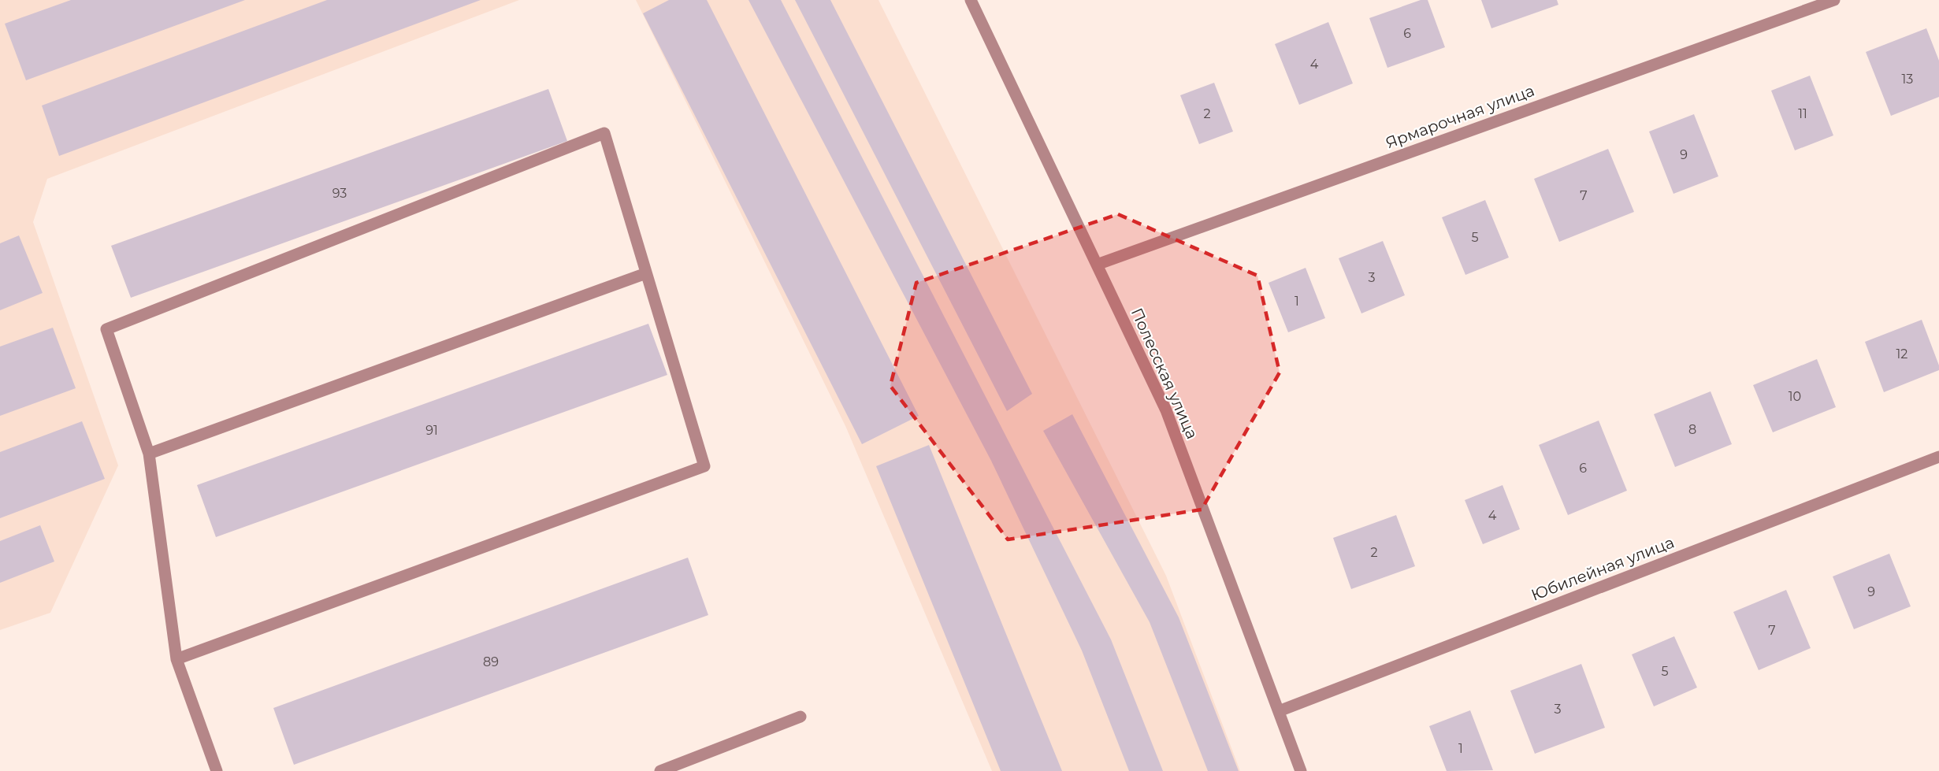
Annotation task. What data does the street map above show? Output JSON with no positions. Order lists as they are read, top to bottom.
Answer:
{
  "streets": {
    "street": ["Ярмарочная улица", "Полесская улица", "Юбилейная улица"]
  },
  "crossings": [
    ["Ярмарочная улица", "Полесская улица"],
    ["Полесская улица", "Юбилейная улица"]
  ],
  "house_numbers": [
    "6",
    "4",
    "13",
    "2",
    "11",
    "9",
    "93",
    "7",
    "5",
    "3",
    "1",
    "12",
    "10",
    "8",
    "91",
    "6",
    "4",
    "2",
    "9",
    "7",
    "89",
    "5",
    "3",
    "1"
  ]
}
